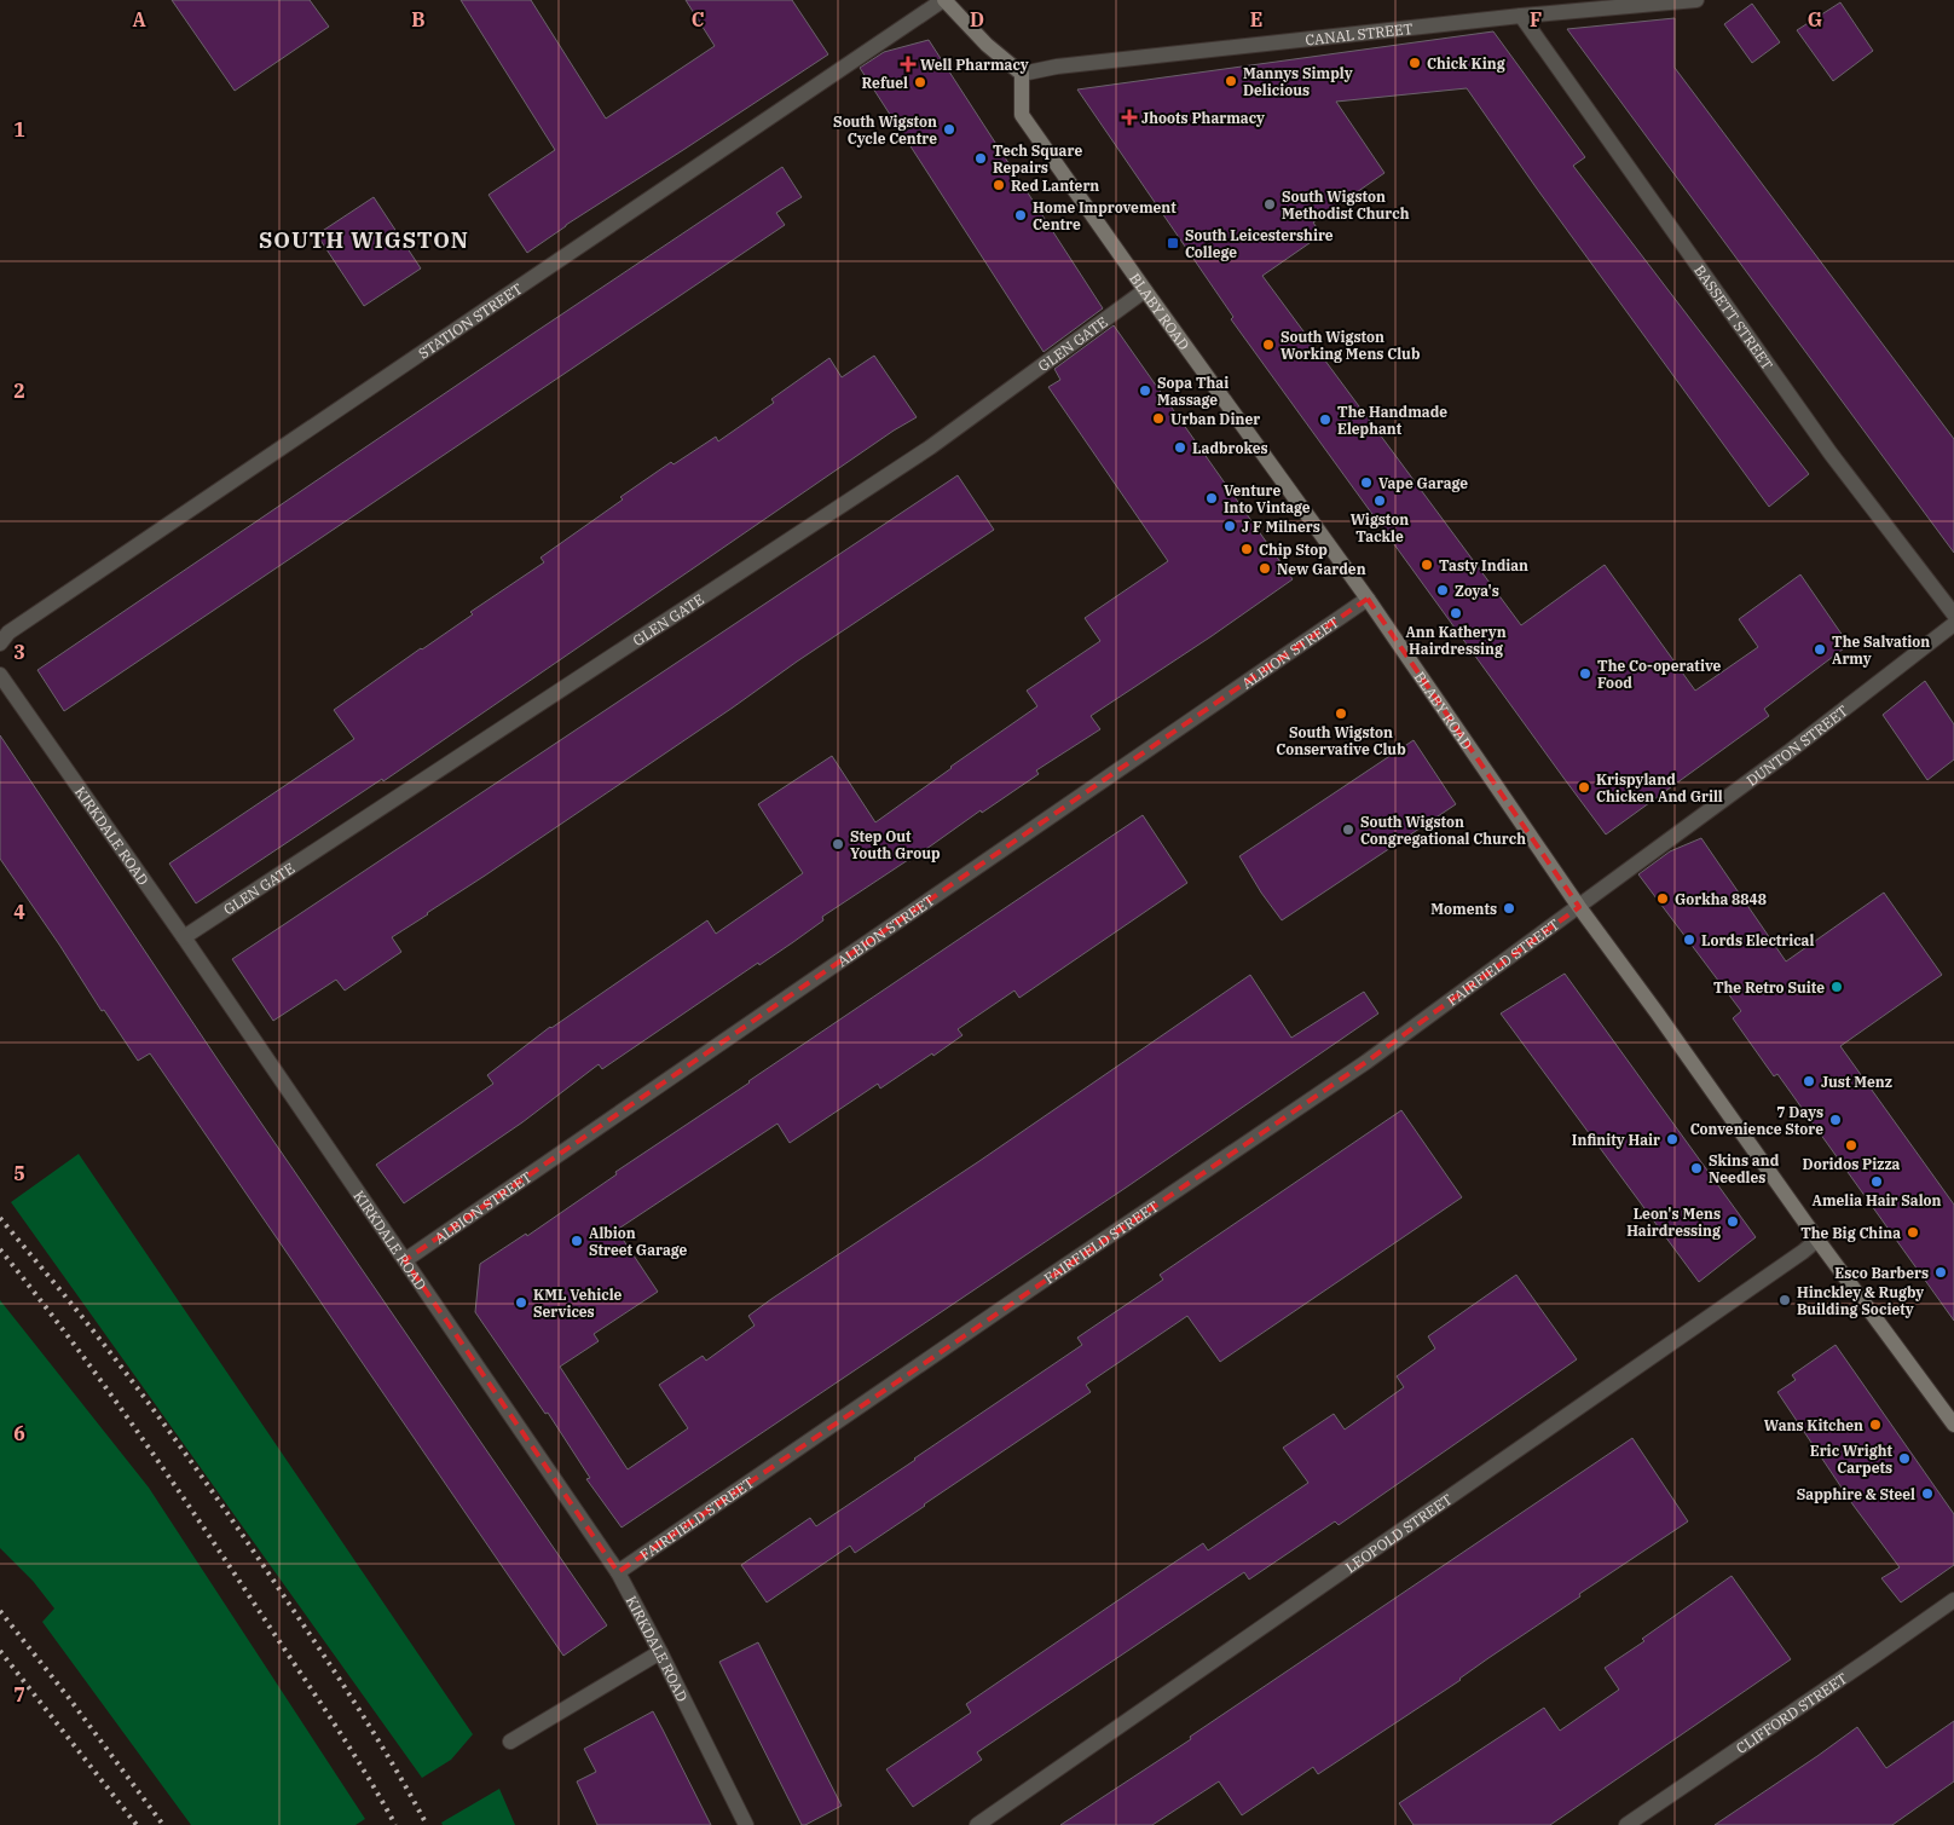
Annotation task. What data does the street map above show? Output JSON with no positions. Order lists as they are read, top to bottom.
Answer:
{
  "streets": {
    "main road": ["BLABY ROAD"],
    "street": [
      "CANAL STREET",
      "BASSETT STREET",
      "STATION STREET",
      "GLEN GATE",
      "ALBION STREET",
      "DUNTON STREET",
      "KIRKDALE ROAD",
      "FAIRFIELD STREET",
      "LEOPOLD STREET",
      "CLIFFORD STREET"
    ]
  },
  "crossings": [
    ["CANAL STREET", "BLABY ROAD"],
    ["CANAL STREET", "BASSETT STREET"],
    ["BLABY ROAD", "GLEN GATE"],
    ["BLABY ROAD", "ALBION STREET"],
    ["BLABY ROAD", "DUNTON STREET"],
    ["BLABY ROAD", "FAIRFIELD STREET"],
    ["BLABY ROAD", "LEOPOLD STREET"],
    ["GLEN GATE", "KIRKDALE ROAD"],
    ["ALBION STREET", "KIRKDALE ROAD"],
    ["DUNTON STREET", "FAIRFIELD STREET"],
    ["KIRKDALE ROAD", "FAIRFIELD STREET"]
  ],
  "districts": ["SOUTH WIGSTON"],
  "places": {
    "other": [
      "Chick King",
      "Mannys Simply Delicious",
      "Refuel",
      "South Wigston Cycle Centre",
      "Tech Square Repairs",
      "Red Lantern",
      "South Wigston Methodist Church",
      "Home Improvement Centre",
      "South Wigston Working Mens Club",
      "Sopa Thai Massage",
      "Urban Diner",
      "The Handmade Elephant",
      "Ladbrokes",
      "Vape Garage",
      "Venture Into Vintage",
      "Wigston Tackle",
      "J F Milners",
      "Chip Stop",
      "Tasty Indian",
      "New Garden",
      "Zoya's",
      "Ann Katheryn Hairdressing",
      "The Salvation Army",
      "The Co-operative Food",
      "South Wigston Conservative Club",
      "Krispyland Chicken And Grill",
      "South Wigston Congregational Church",
      "Step Out Youth Group",
      "Gorkha 8848",
      "Moments",
      "Lords Electrical",
      "The Retro Suite",
      "Just Menz",
      "7 Days Convenience Store",
      "Infinity Hair",
      "Doridos Pizza",
      "Skins and Needles",
      "Amelia Hair Salon",
      "Leon's Mens Hairdressing",
      "The Big China",
      "Albion Street Garage",
      "Esco Barbers",
      "Hinckley & Rugby Building Society",
      "KML Vehicle Services",
      "Wans Kitchen",
      "Eric Wright Carpets",
      "Sapphire & Steel"
    ],
    "health": ["Well Pharmacy", "Jhoots Pharmacy"],
    "transit": ["South Leicestershire College"]
  },
  "grid": {
    "columns": [
      "A",
      "B",
      "C",
      "D",
      "E",
      "F",
      "G"
    ],
    "rows": [
      "1",
      "2",
      "3",
      "4",
      "5",
      "6",
      "7"
    ]
  }
}
